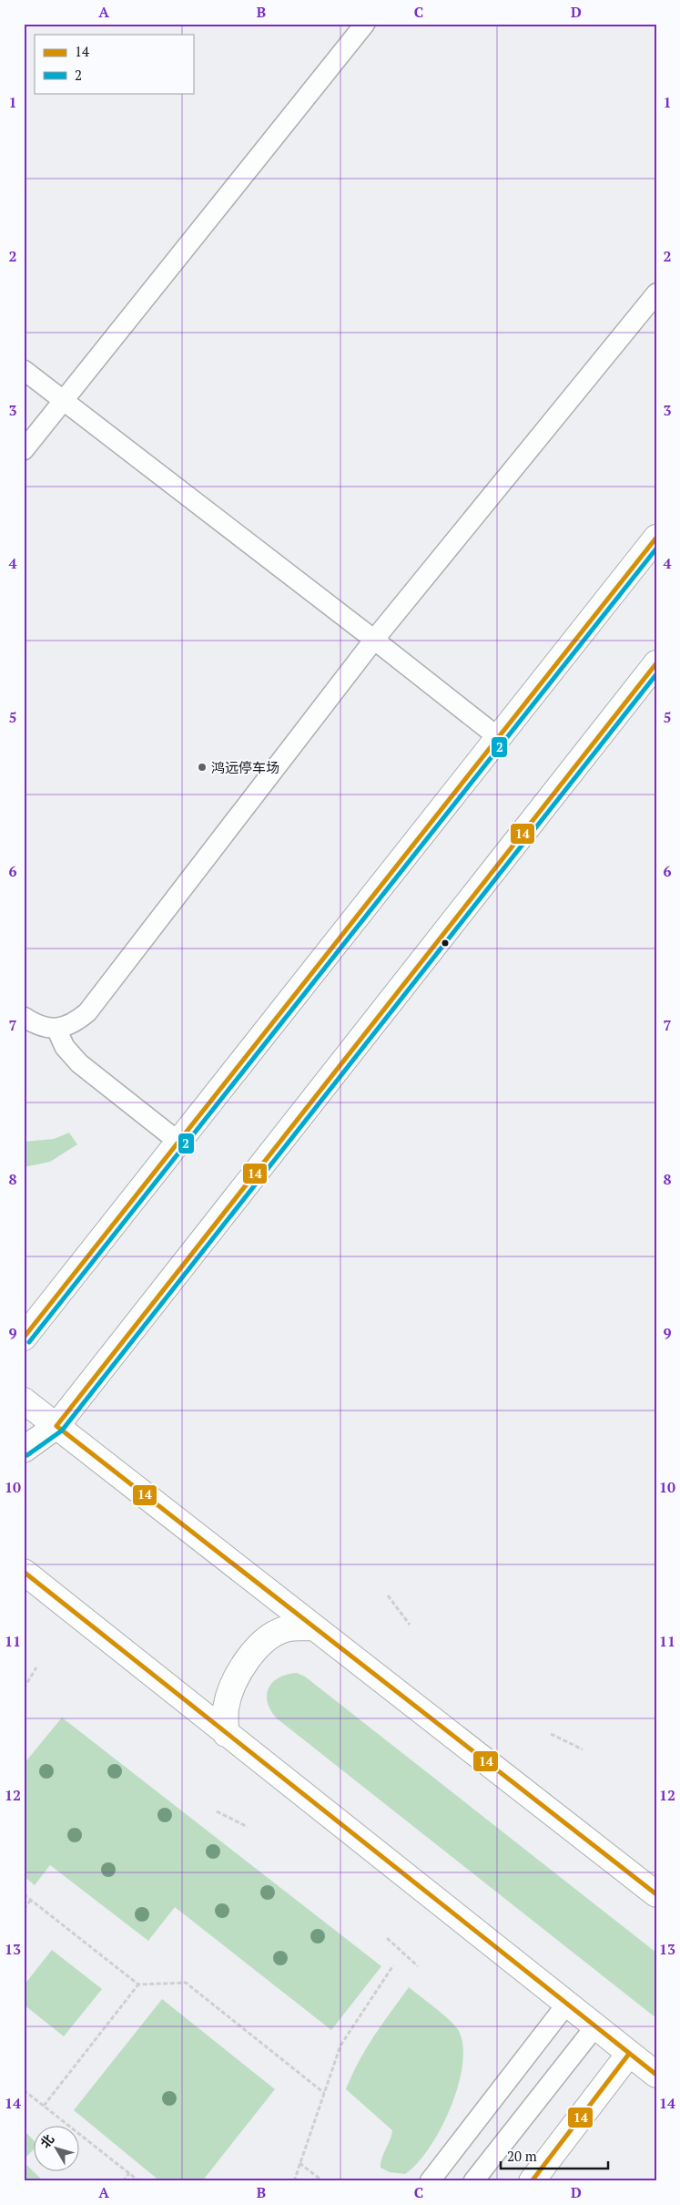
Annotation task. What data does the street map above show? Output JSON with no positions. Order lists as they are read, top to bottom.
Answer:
{
  "places": ["鸿远停车场"],
  "lines": ["transit line 14", "transit line 2"],
  "legend": ["14", "2"],
  "scale_bar": "20 m",
  "north": "top left",
  "grid": {
    "columns": [
      "A",
      "B",
      "C",
      "D"
    ],
    "rows": [
      "1",
      "2",
      "3",
      "4",
      "5",
      "6",
      "7",
      "8",
      "9",
      "10",
      "11",
      "12",
      "13",
      "14"
    ]
  }
}
